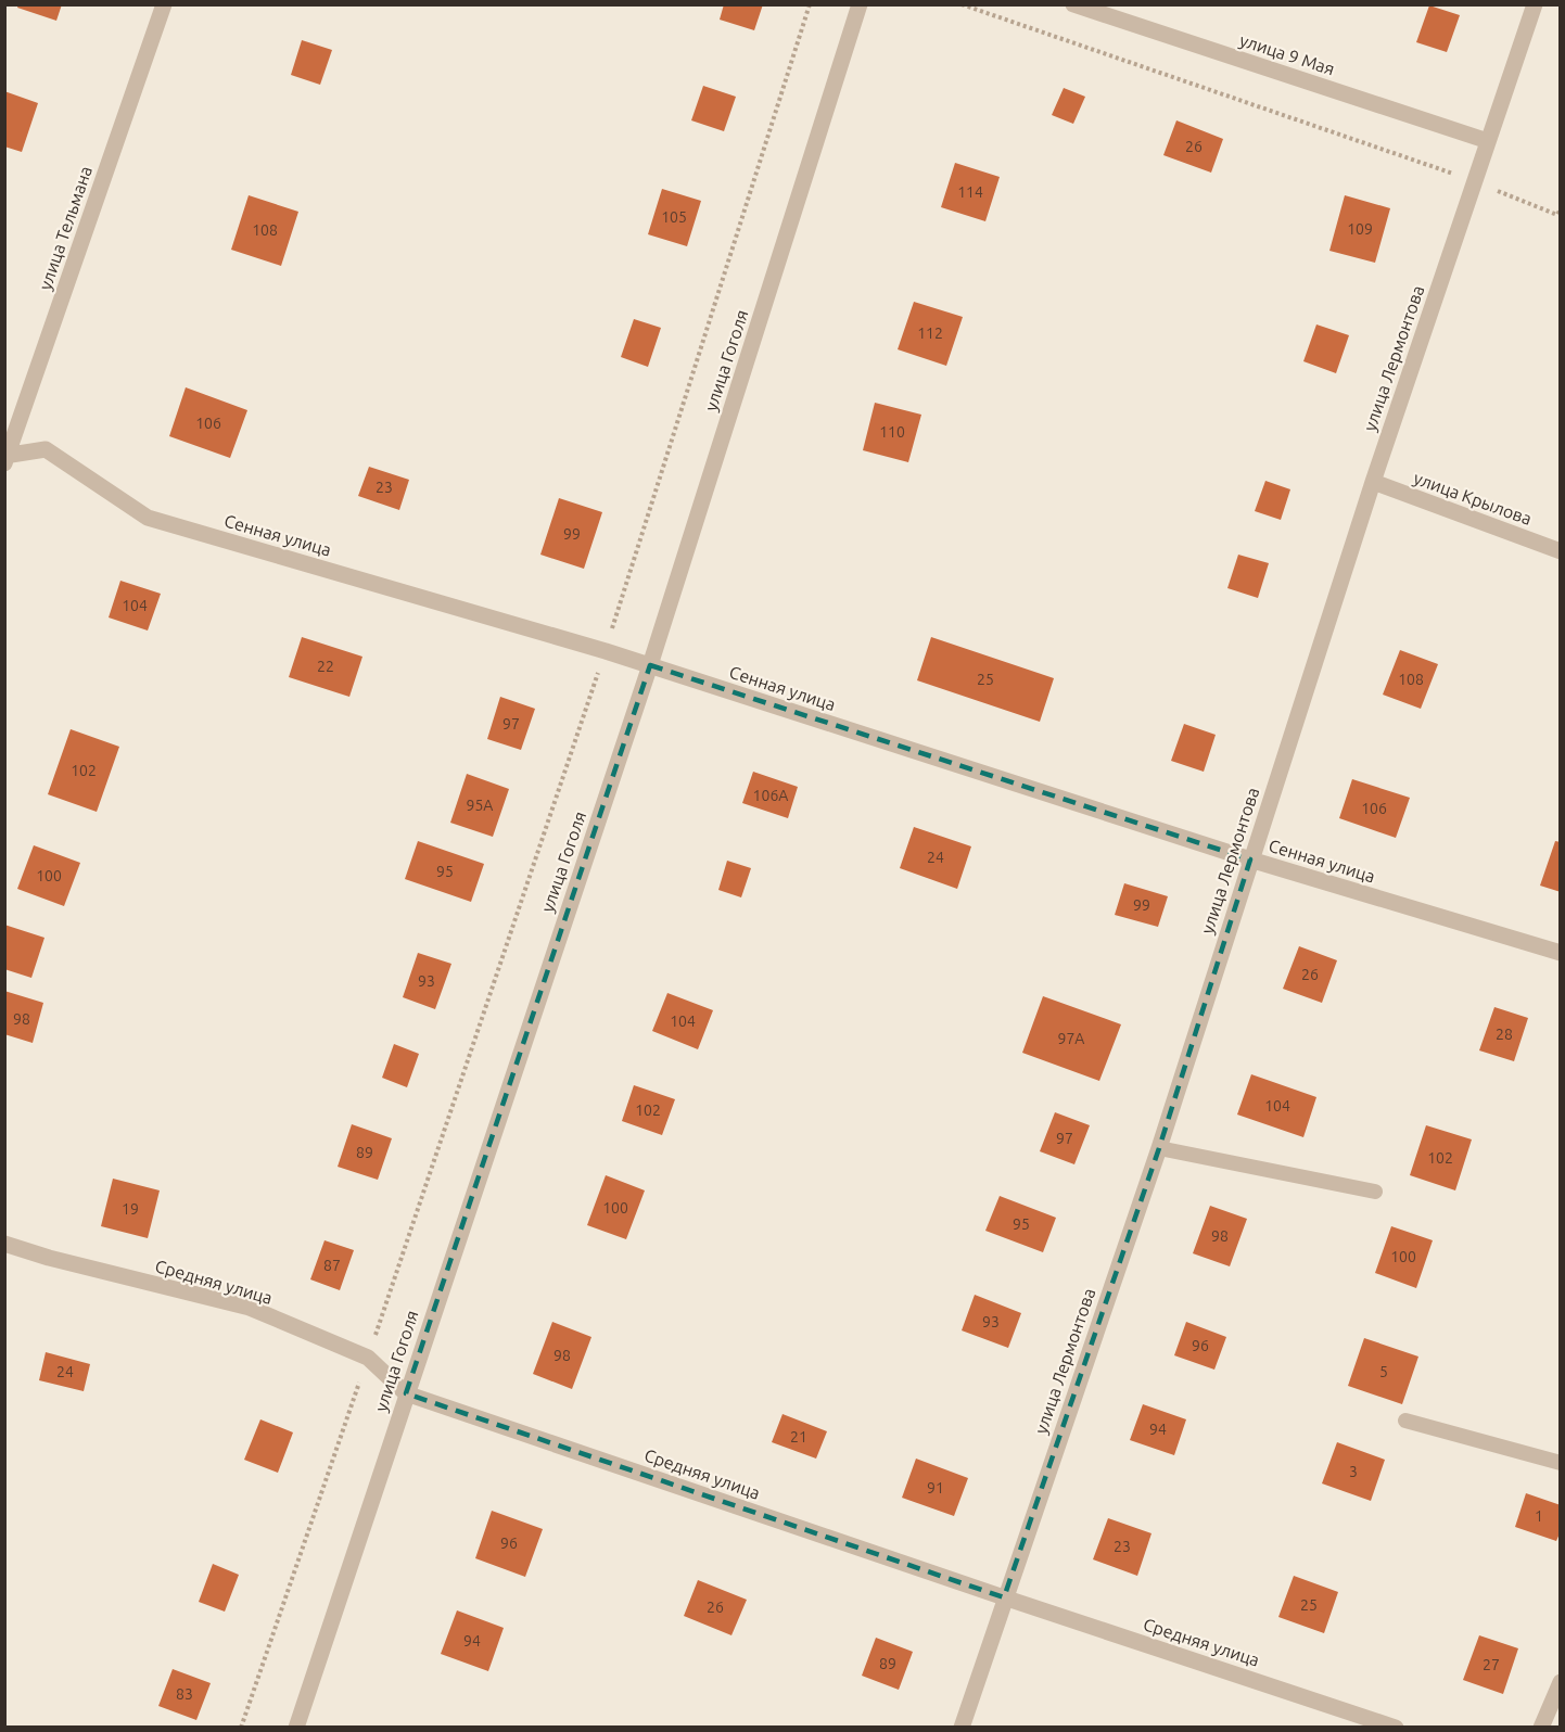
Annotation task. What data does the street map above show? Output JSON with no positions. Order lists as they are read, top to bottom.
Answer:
{
  "streets": {
    "street": [
      "улица 9 Мая",
      "улица Тельмана",
      "улица Лермонтова",
      "улица Гоголя",
      "улица Крылова",
      "Сенная улица",
      "Средняя улица"
    ]
  },
  "crossings": [
    ["улица 9 Мая", "улица Лермонтова"],
    ["улица Тельмана", "Сенная улица"],
    ["улица Лермонтова", "улица Крылова"],
    ["улица Лермонтова", "Сенная улица"],
    ["улица Лермонтова", "Средняя улица"],
    ["улица Гоголя", "Сенная улица"],
    ["улица Гоголя", "Средняя улица"]
  ],
  "house_numbers": [
    "26",
    "114",
    "105",
    "109",
    "108",
    "112",
    "106",
    "110",
    "23",
    "99",
    "104",
    "22",
    "25",
    "108",
    "97",
    "102",
    "106А",
    "95А",
    "106",
    "24",
    "95",
    "100",
    "99",
    "26",
    "93",
    "98",
    "104",
    "28",
    "97А",
    "104",
    "102",
    "97",
    "89",
    "102",
    "100",
    "19",
    "95",
    "98",
    "100",
    "87",
    "93",
    "96",
    "98",
    "24",
    "5",
    "94",
    "21",
    "3",
    "91",
    "1",
    "96",
    "23",
    "25",
    "26",
    "94",
    "89",
    "27",
    "83"
  ]
}
